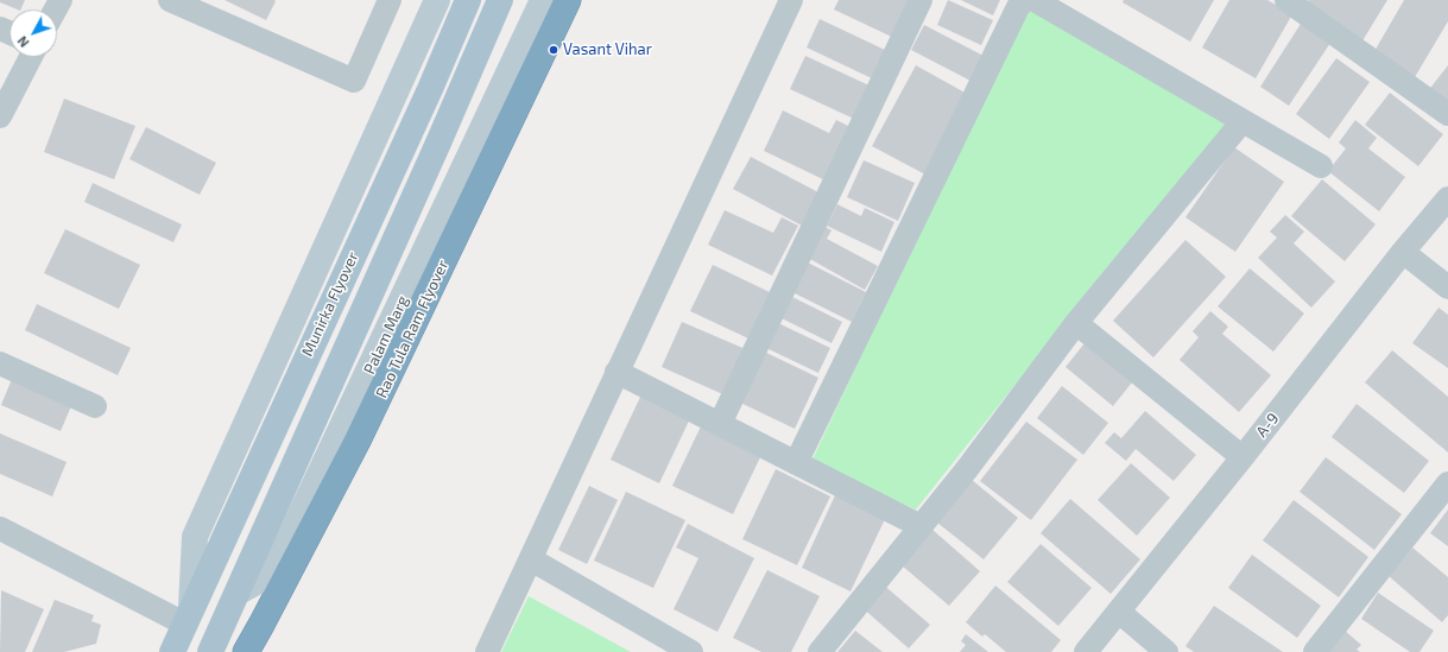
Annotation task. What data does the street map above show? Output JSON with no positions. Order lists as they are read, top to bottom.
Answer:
{
  "streets": {
    "highway": ["Rao Tula Ram Flyover"],
    "main road": ["Munirka Flyover", "Palam Marg"],
    "street": ["A-9"]
  },
  "crossings": [
    ["Munirka Flyover", "Palam Marg"]
  ],
  "places": ["Vasant Vihar"],
  "north": "bottom left"
}
